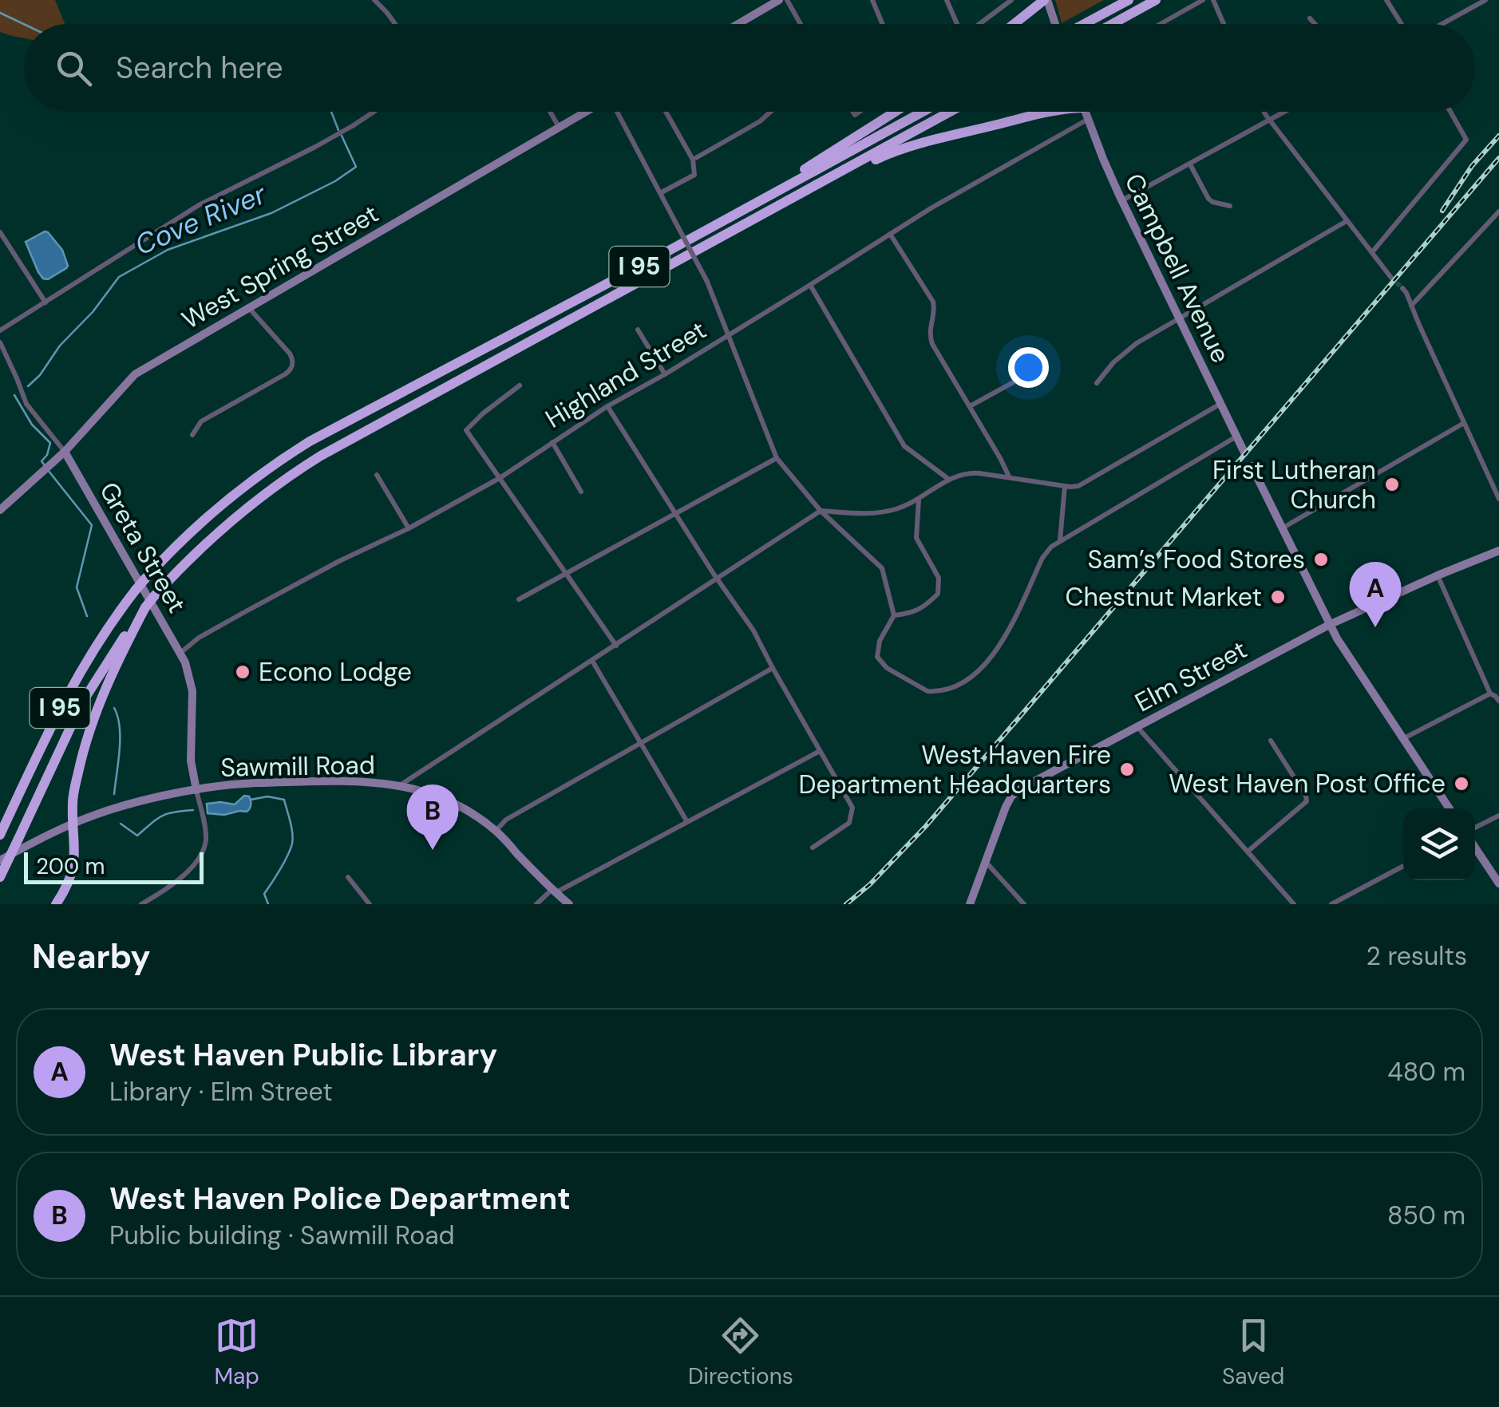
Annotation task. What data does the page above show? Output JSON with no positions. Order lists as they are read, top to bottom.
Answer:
{
  "streets": {
    "highway": ["I 95"],
    "main road": [
      "West Spring Street",
      "Campbell Avenue",
      "Greta Street",
      "Elm Street",
      "Sawmill Road"
    ],
    "street": ["Highland Street"]
  },
  "crossings": [
    ["West Spring Street", "Greta Street"],
    ["Campbell Avenue", "Highland Street"],
    ["Highland Street", "Greta Street"],
    ["Greta Street", "Sawmill Road"]
  ],
  "water": ["Cove River"],
  "places": [
    "First Lutheran Church",
    "Sam’s Food Stores",
    "Chestnut Market",
    "Econo Lodge",
    "West Haven Fire Department Headquarters",
    "West Haven Post Office"
  ],
  "scale_bar": "200 m",
  "page": {
    "search": "Search here",
    "pins": ["A", "B"],
    "scale": "200 m",
    "heading": ["Nearby", "2 results"],
    "list": [
      {
        "mark": "A",
        "name": "West Haven Public Library",
        "note": "Library · Elm Street",
        "value": "480 m"
      },
      {
        "mark": "B",
        "name": "West Haven Police Department",
        "note": "Public building · Sawmill Road",
        "value": "850 m"
      }
    ],
    "nav": ["Map", "Directions", "Saved"]
  }
}
